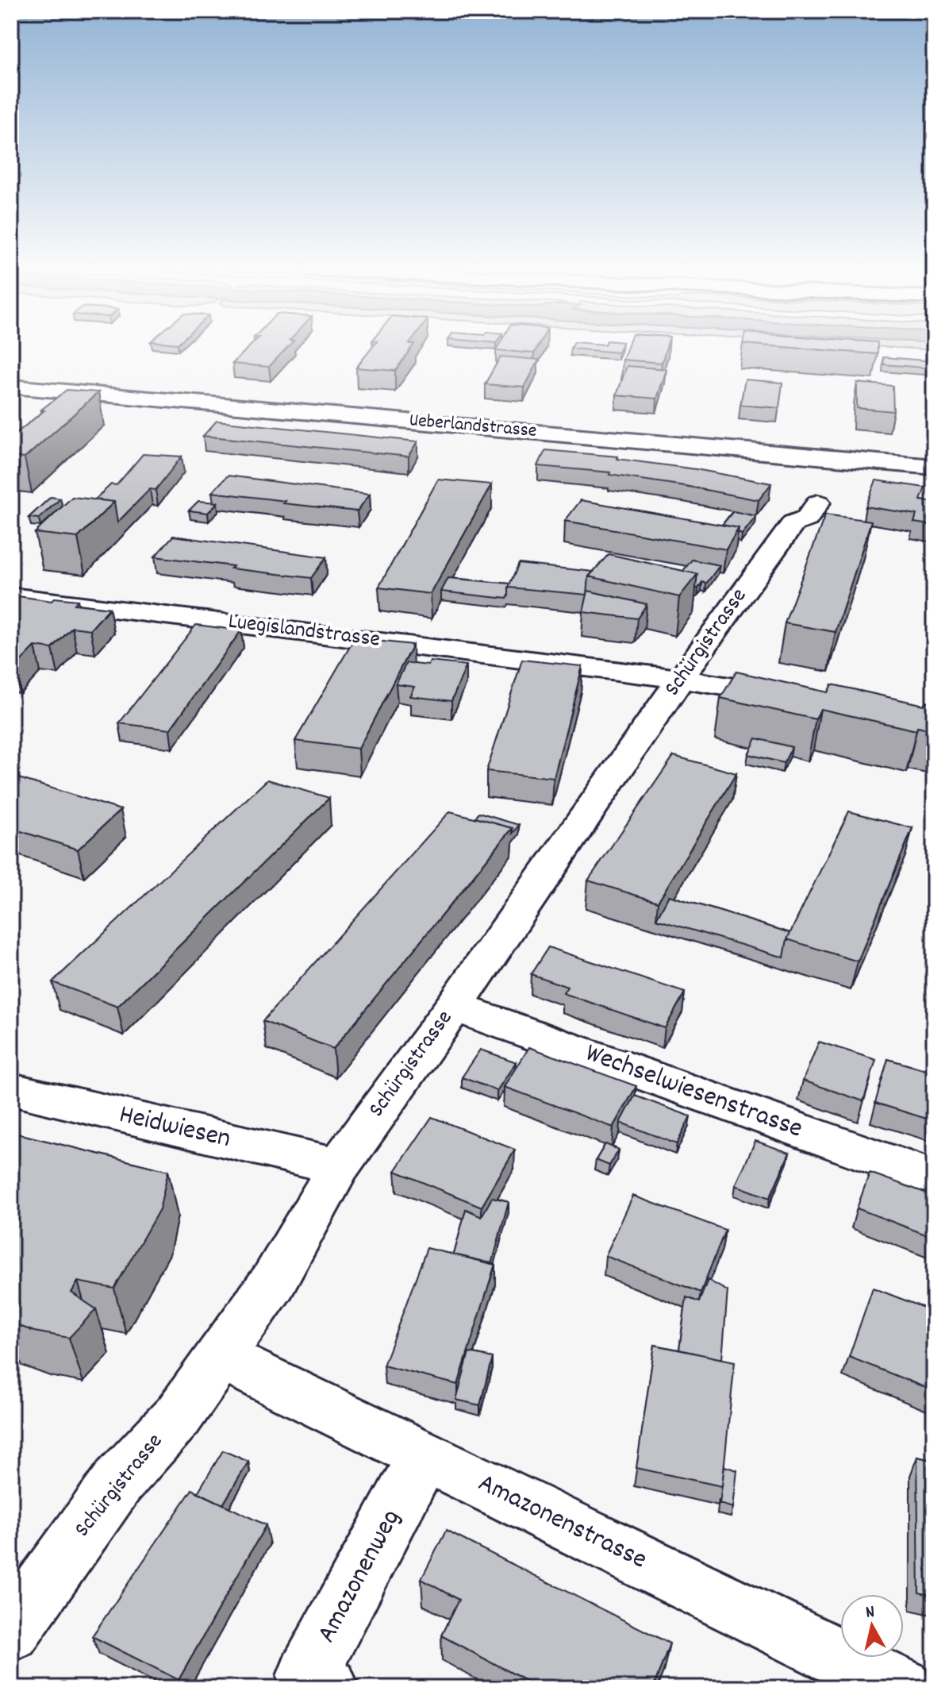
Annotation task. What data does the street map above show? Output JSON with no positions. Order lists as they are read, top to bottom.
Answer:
{
  "streets": {
    "main road": [
      "Ueberlandstrasse",
      "Luegislandstrasse",
      "Schürgistrasse",
      "Wechselwiesenstrasse",
      "Heidwiesen",
      "Amazonenstrasse",
      "Amazonenweg"
    ]
  },
  "crossings": [
    ["Luegislandstrasse", "Schürgistrasse"],
    ["Schürgistrasse", "Wechselwiesenstrasse"],
    ["Schürgistrasse", "Heidwiesen"],
    ["Schürgistrasse", "Amazonenstrasse"],
    ["Amazonenstrasse", "Amazonenweg"]
  ],
  "north": "top"
}
